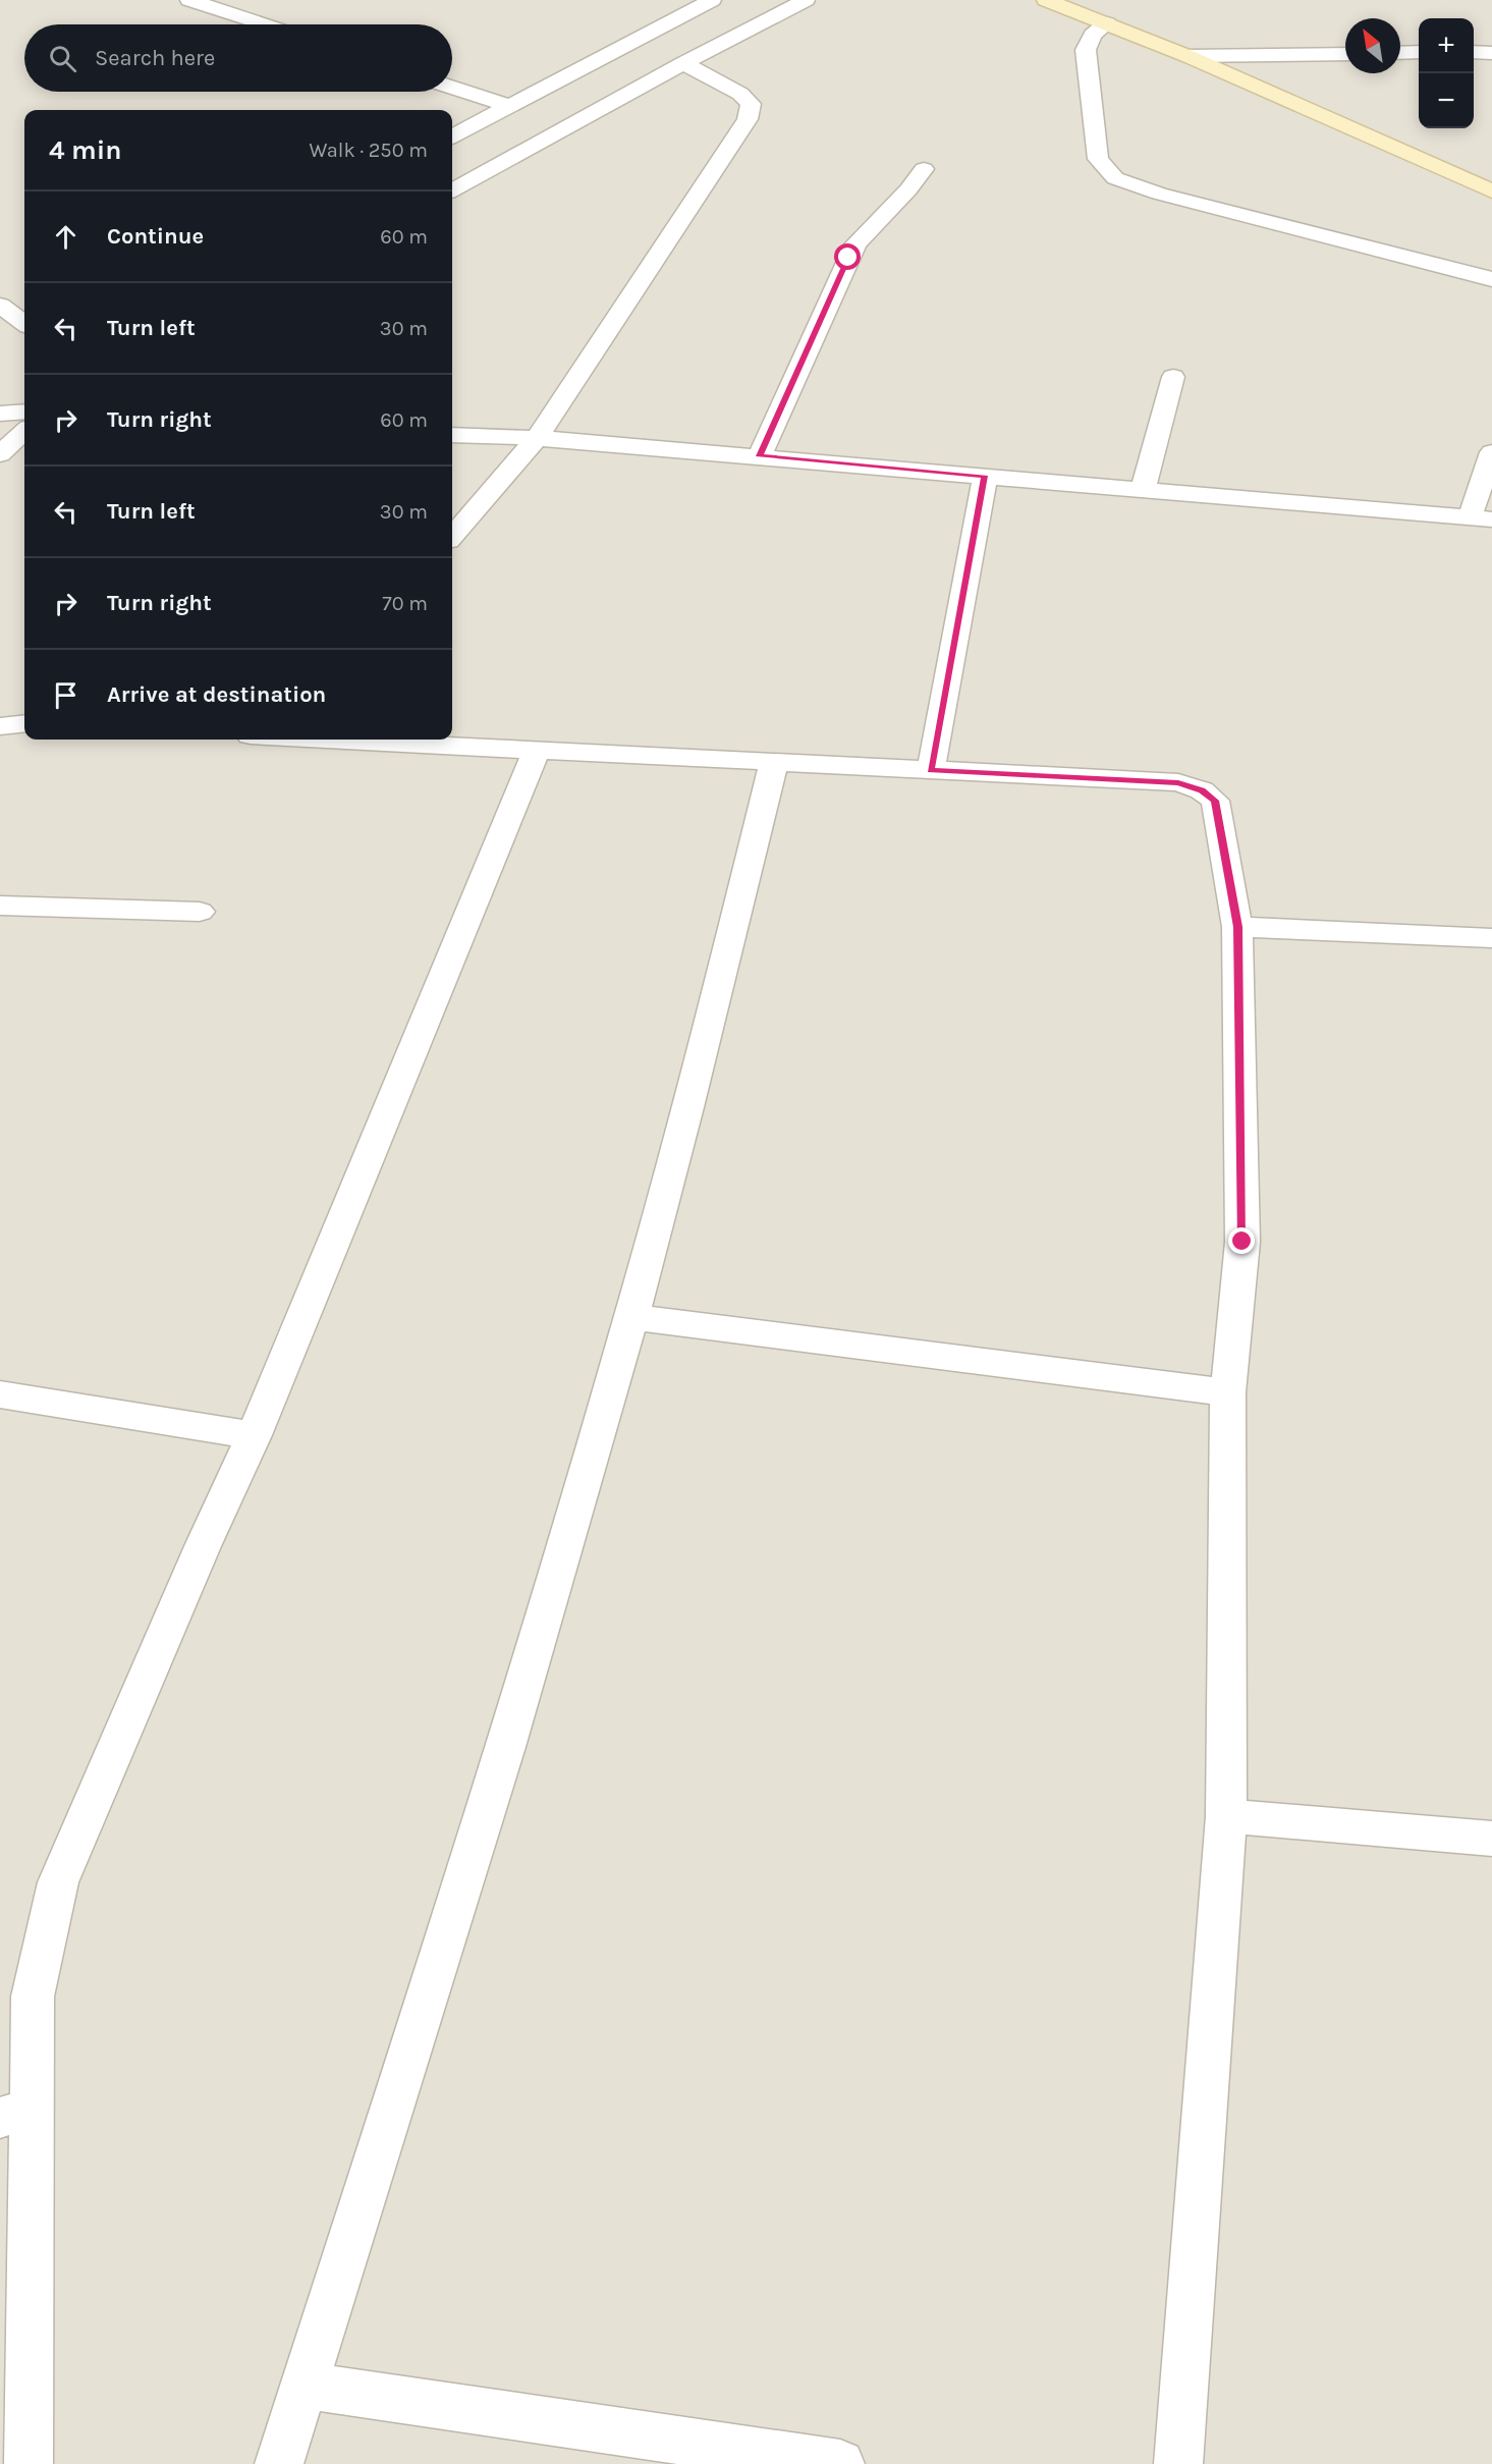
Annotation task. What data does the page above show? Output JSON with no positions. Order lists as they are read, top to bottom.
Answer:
{
  "north": "top left",
  "page": {
    "map_buttons": ["+", "−"],
    "search": "Search here",
    "heading": ["4 min", "Walk · 250 m"],
    "list": [
      ["Continue", "60 m"],
      ["Turn left", "30 m"],
      ["Turn right", "60 m"],
      ["Turn left", "30 m"],
      ["Turn right", "70 m"],
      "Arrive at destination"
    ]
  }
}
